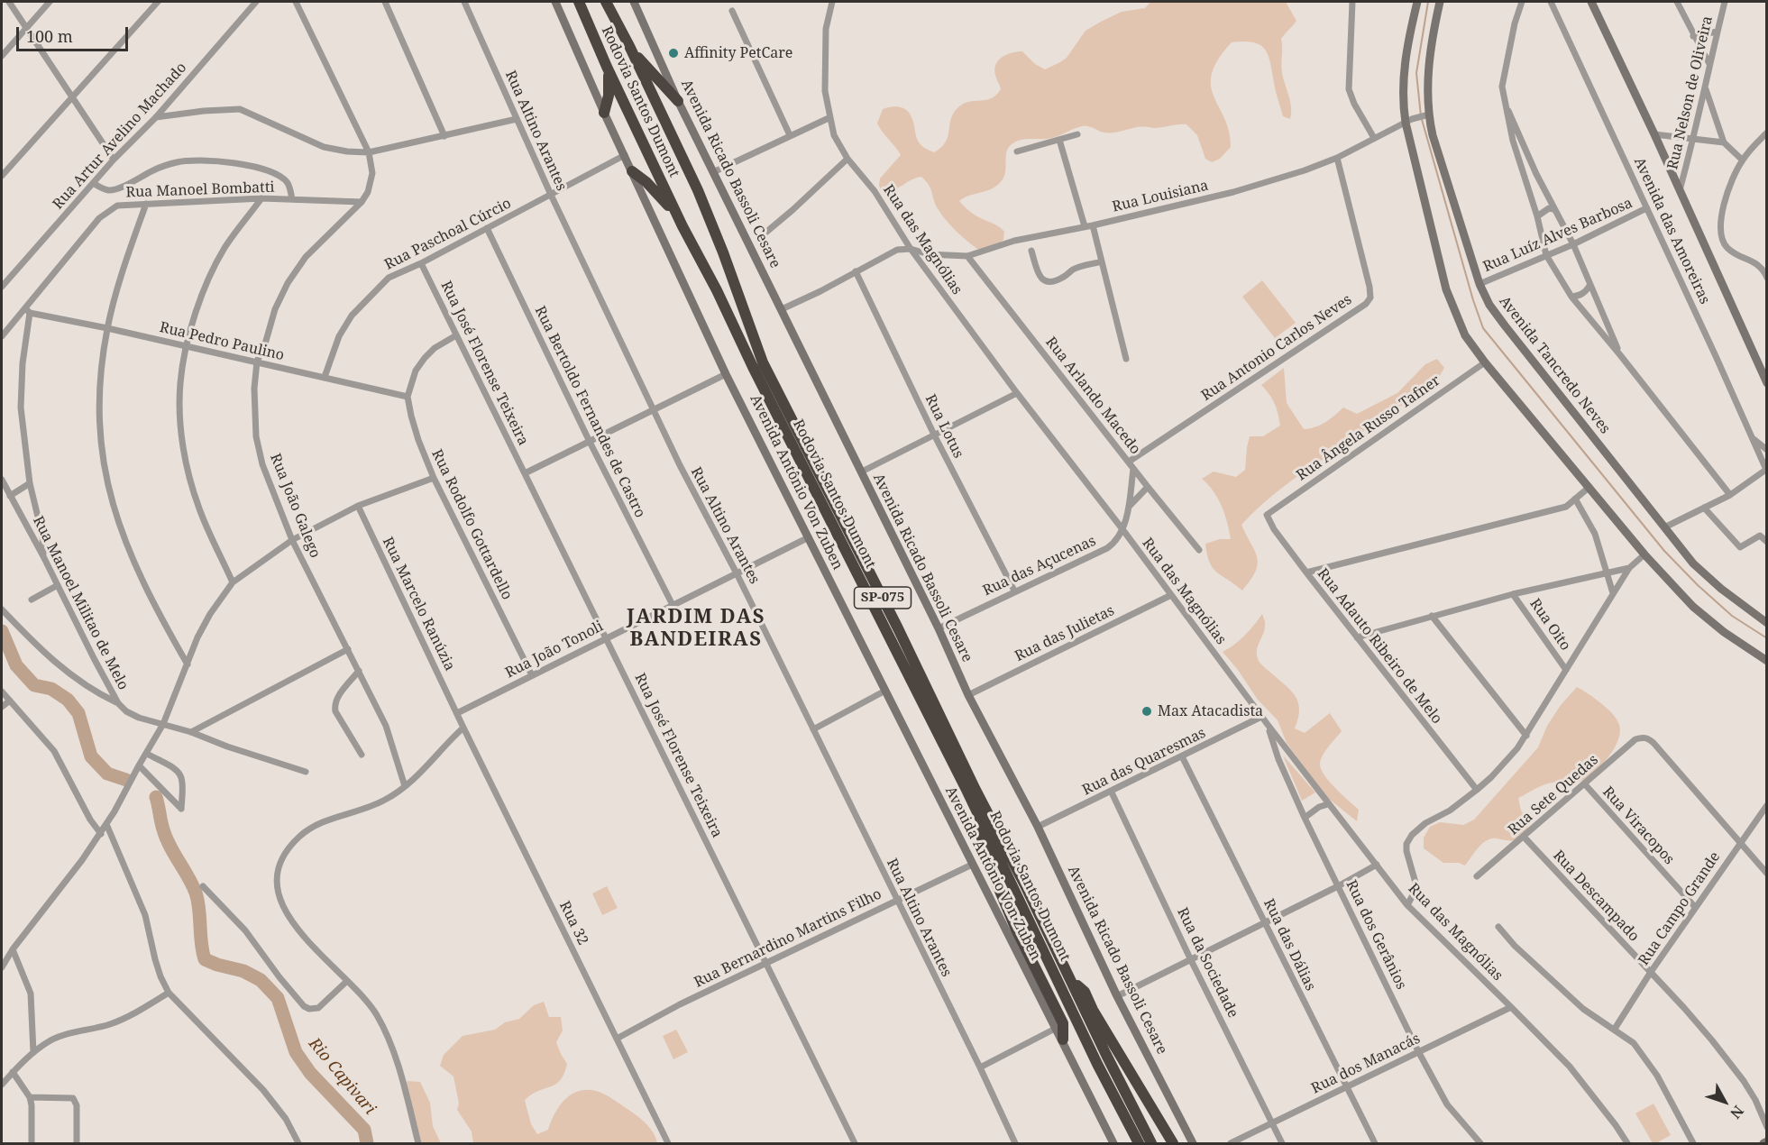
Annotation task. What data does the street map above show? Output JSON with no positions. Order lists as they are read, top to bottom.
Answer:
{
  "streets": {
    "highway": ["Rodovia Santos Dumont", "SP-075"],
    "street": [
      "Rua Nelson de Oliveira",
      "Rua Altino Arantes",
      "Rua Artur Avelino Machado",
      "Avenida Ricado Bassoli Cesare",
      "Rua Manoel Bombatti",
      "Rua Louisiana",
      "Avenida das Amoreiras",
      "Rua Paschoal Cúrcio",
      "Rua Luíz Alves Barbosa",
      "Rua das Magnólias",
      "Rua Pedro Paulino",
      "Rua Antonio Carlos Neves",
      "Rua José Florense Teixeira",
      "Avenida Tancredo Neves",
      "Rua Arlando Macedo",
      "Rua Bertoldo Fernandes de Castro",
      "Rua Lotus",
      "Rua Ângela Russo Tafner",
      "Avenida Antônio Von Zuben",
      "Rua João Galego",
      "Rua Rodolfo Gottardello",
      "Rua das Açucenas",
      "Rua Manoel Militao de Melo",
      "Rua Marcelo Ranúzia",
      "Rua Oito",
      "Rua das Julietas",
      "Rua Adauto Ribeiro de Melo",
      "Rua João Tonoli",
      "Rua das Quaresmas",
      "Rua Sete Quedas",
      "Rua Viracopos",
      "Rua Descampado",
      "Rua Campo Grande",
      "Rua 32",
      "Rua dos Gerânios",
      "Rua Bernardino Martins Filho",
      "Rua das Dálias",
      "Rua da Sociedade",
      "Rua dos Manacás"
    ]
  },
  "crossings": [
    ["Rua Nelson de Oliveira", "Avenida das Amoreiras"],
    ["Rua Altino Arantes", "Rua Paschoal Cúrcio"],
    ["Rua Altino Arantes", "Rua João Tonoli"],
    ["Rua Altino Arantes", "Rua Bernardino Martins Filho"],
    ["Avenida Ricado Bassoli Cesare", "Rua das Açucenas"],
    ["Avenida Ricado Bassoli Cesare", "Rua das Julietas"],
    ["Avenida Ricado Bassoli Cesare", "Rua das Quaresmas"],
    ["Rua Manoel Bombatti", "Rua Pedro Paulino"],
    ["Rua Manoel Bombatti", "Rua João Galego"],
    ["Rua Louisiana", "Rua das Magnólias"],
    ["Rua Louisiana", "Rua Antonio Carlos Neves"],
    ["Rua Louisiana", "Avenida Tancredo Neves"],
    ["Rua Louisiana", "Rua Arlando Macedo"],
    ["Avenida das Amoreiras", "Rua Luíz Alves Barbosa"],
    ["Rua Paschoal Cúrcio", "Rua Pedro Paulino"],
    ["Rua Paschoal Cúrcio", "Rua José Florense Teixeira"],
    ["Rua Paschoal Cúrcio", "Rua Bertoldo Fernandes de Castro"],
    ["Rua Paschoal Cúrcio", "Avenida Antônio Von Zuben"],
    ["Rua Luíz Alves Barbosa", "Avenida Tancredo Neves"],
    ["Rua das Magnólias", "Rua das Açucenas"],
    ["Rua das Magnólias", "Rua das Julietas"],
    ["Rua das Magnólias", "Rua das Quaresmas"],
    ["Rua das Magnólias", "Rua dos Gerânios"],
    ["Rua das Magnólias", "Rua dos Manacás"],
    ["Rua Pedro Paulino", "Rua João Galego"],
    ["Rua Pedro Paulino", "Rua Rodolfo Gottardello"],
    ["Rua Antonio Carlos Neves", "Rua Arlando Macedo"],
    ["Rua José Florense Teixeira", "Rua João Tonoli"],
    ["Rua José Florense Teixeira", "Rua Bernardino Martins Filho"],
    ["Rua Arlando Macedo", "Rua das Açucenas"],
    ["Rua Bertoldo Fernandes de Castro", "Rua João Tonoli"],
    ["Rua Lotus", "Rua das Açucenas"],
    ["Rua Ângela Russo Tafner", "Rua Adauto Ribeiro de Melo"],
    ["Avenida Antônio Von Zuben", "Rua João Tonoli"],
    ["Avenida Antônio Von Zuben", "Rua Bernardino Martins Filho"],
    ["Rua Rodolfo Gottardello", "Rua João Tonoli"],
    ["Rua Marcelo Ranúzia", "Rua João Tonoli"],
    ["Rua Marcelo Ranúzia", "Rua 32"],
    ["Rua João Tonoli", "Rua 32"],
    ["Rua das Quaresmas", "Rua das Dálias"],
    ["Rua das Quaresmas", "Rua da Sociedade"],
    ["Rua Sete Quedas", "Rua Viracopos"],
    ["Rua Sete Quedas", "Rua Descampado"],
    ["Rua Sete Quedas", "Rua Campo Grande"],
    ["Rua Viracopos", "Rua Campo Grande"],
    ["Rua Descampado", "Rua Campo Grande"],
    ["Rua 32", "Rua Bernardino Martins Filho"],
    ["Rua dos Gerânios", "Rua dos Manacás"],
    ["Rua das Dálias", "Rua dos Manacás"],
    ["Rua da Sociedade", "Rua dos Manacás"]
  ],
  "districts": ["JARDIM DAS BANDEIRAS"],
  "water": ["Rio Capivari"],
  "places": ["Affinity PetCare", "Max Atacadista"],
  "scale_bar": "100 m",
  "north": "bottom right"
}
